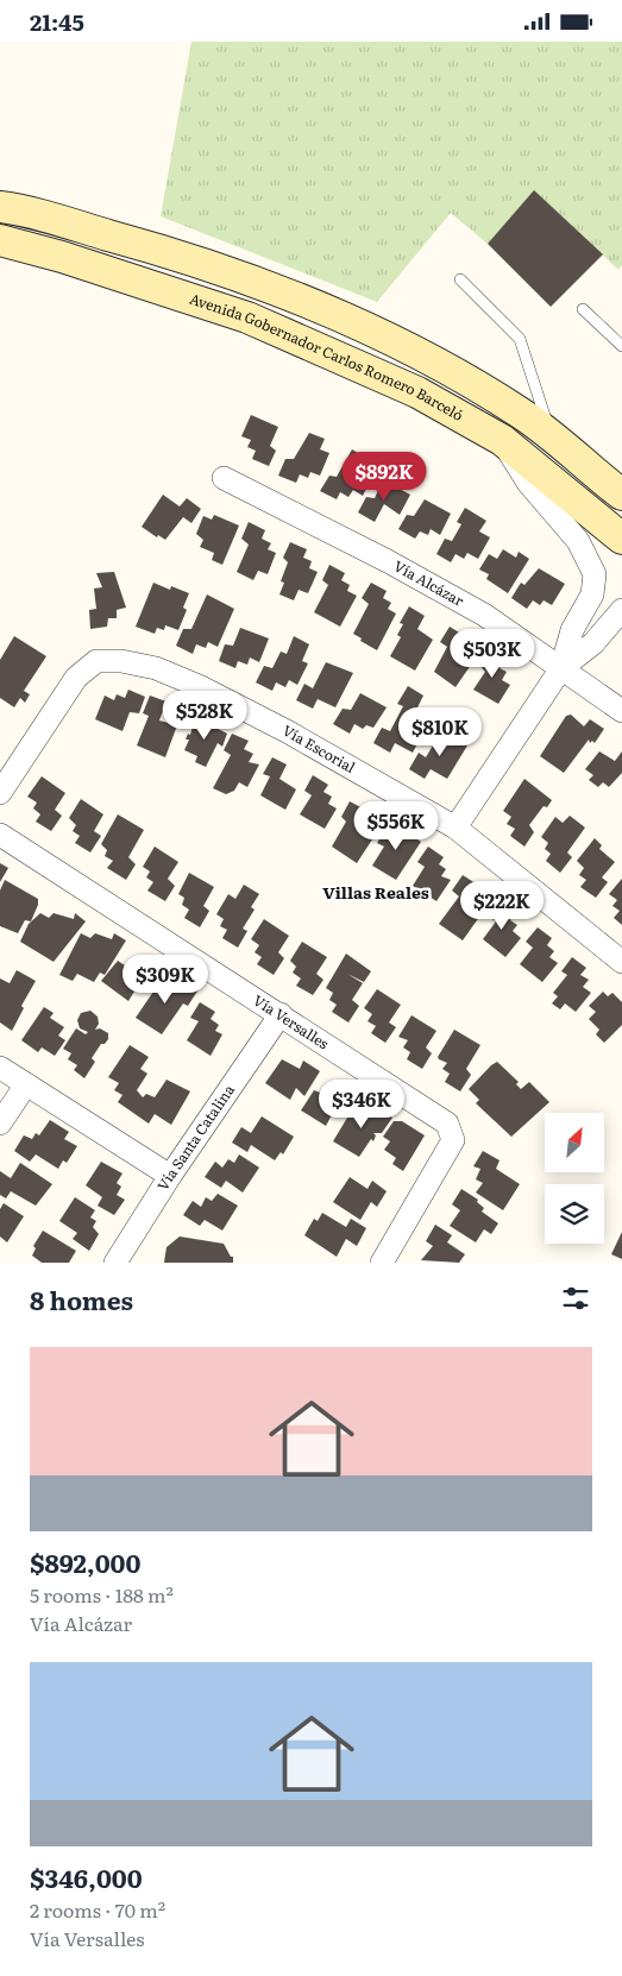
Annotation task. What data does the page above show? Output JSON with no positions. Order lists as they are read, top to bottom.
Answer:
{
  "streets": {
    "main road": ["Avenida Gobernador Carlos Romero Barceló"],
    "street": [
      "Vía Alcázar",
      "Vía Escorial",
      "Vía Versalles",
      "Vía Santa Catalina"
    ]
  },
  "crossings": [
    ["Vía Versalles", "Vía Santa Catalina"]
  ],
  "districts": ["Villas Reales"],
  "north": "top right",
  "page": {
    "status": "21:45",
    "price": [
      "$892K",
      "$503K",
      "$528K",
      "$810K",
      "$556K",
      "$222K",
      "$309K",
      "$346K"
    ],
    "heading": "8 homes",
    "list": [
      {
        "name": "$892,000",
        "note": "5 rooms · 188 m² · Vía Alcázar"
      },
      {
        "name": "$346,000",
        "note": "2 rooms · 70 m² · Vía Versalles"
      }
    ]
  }
}
